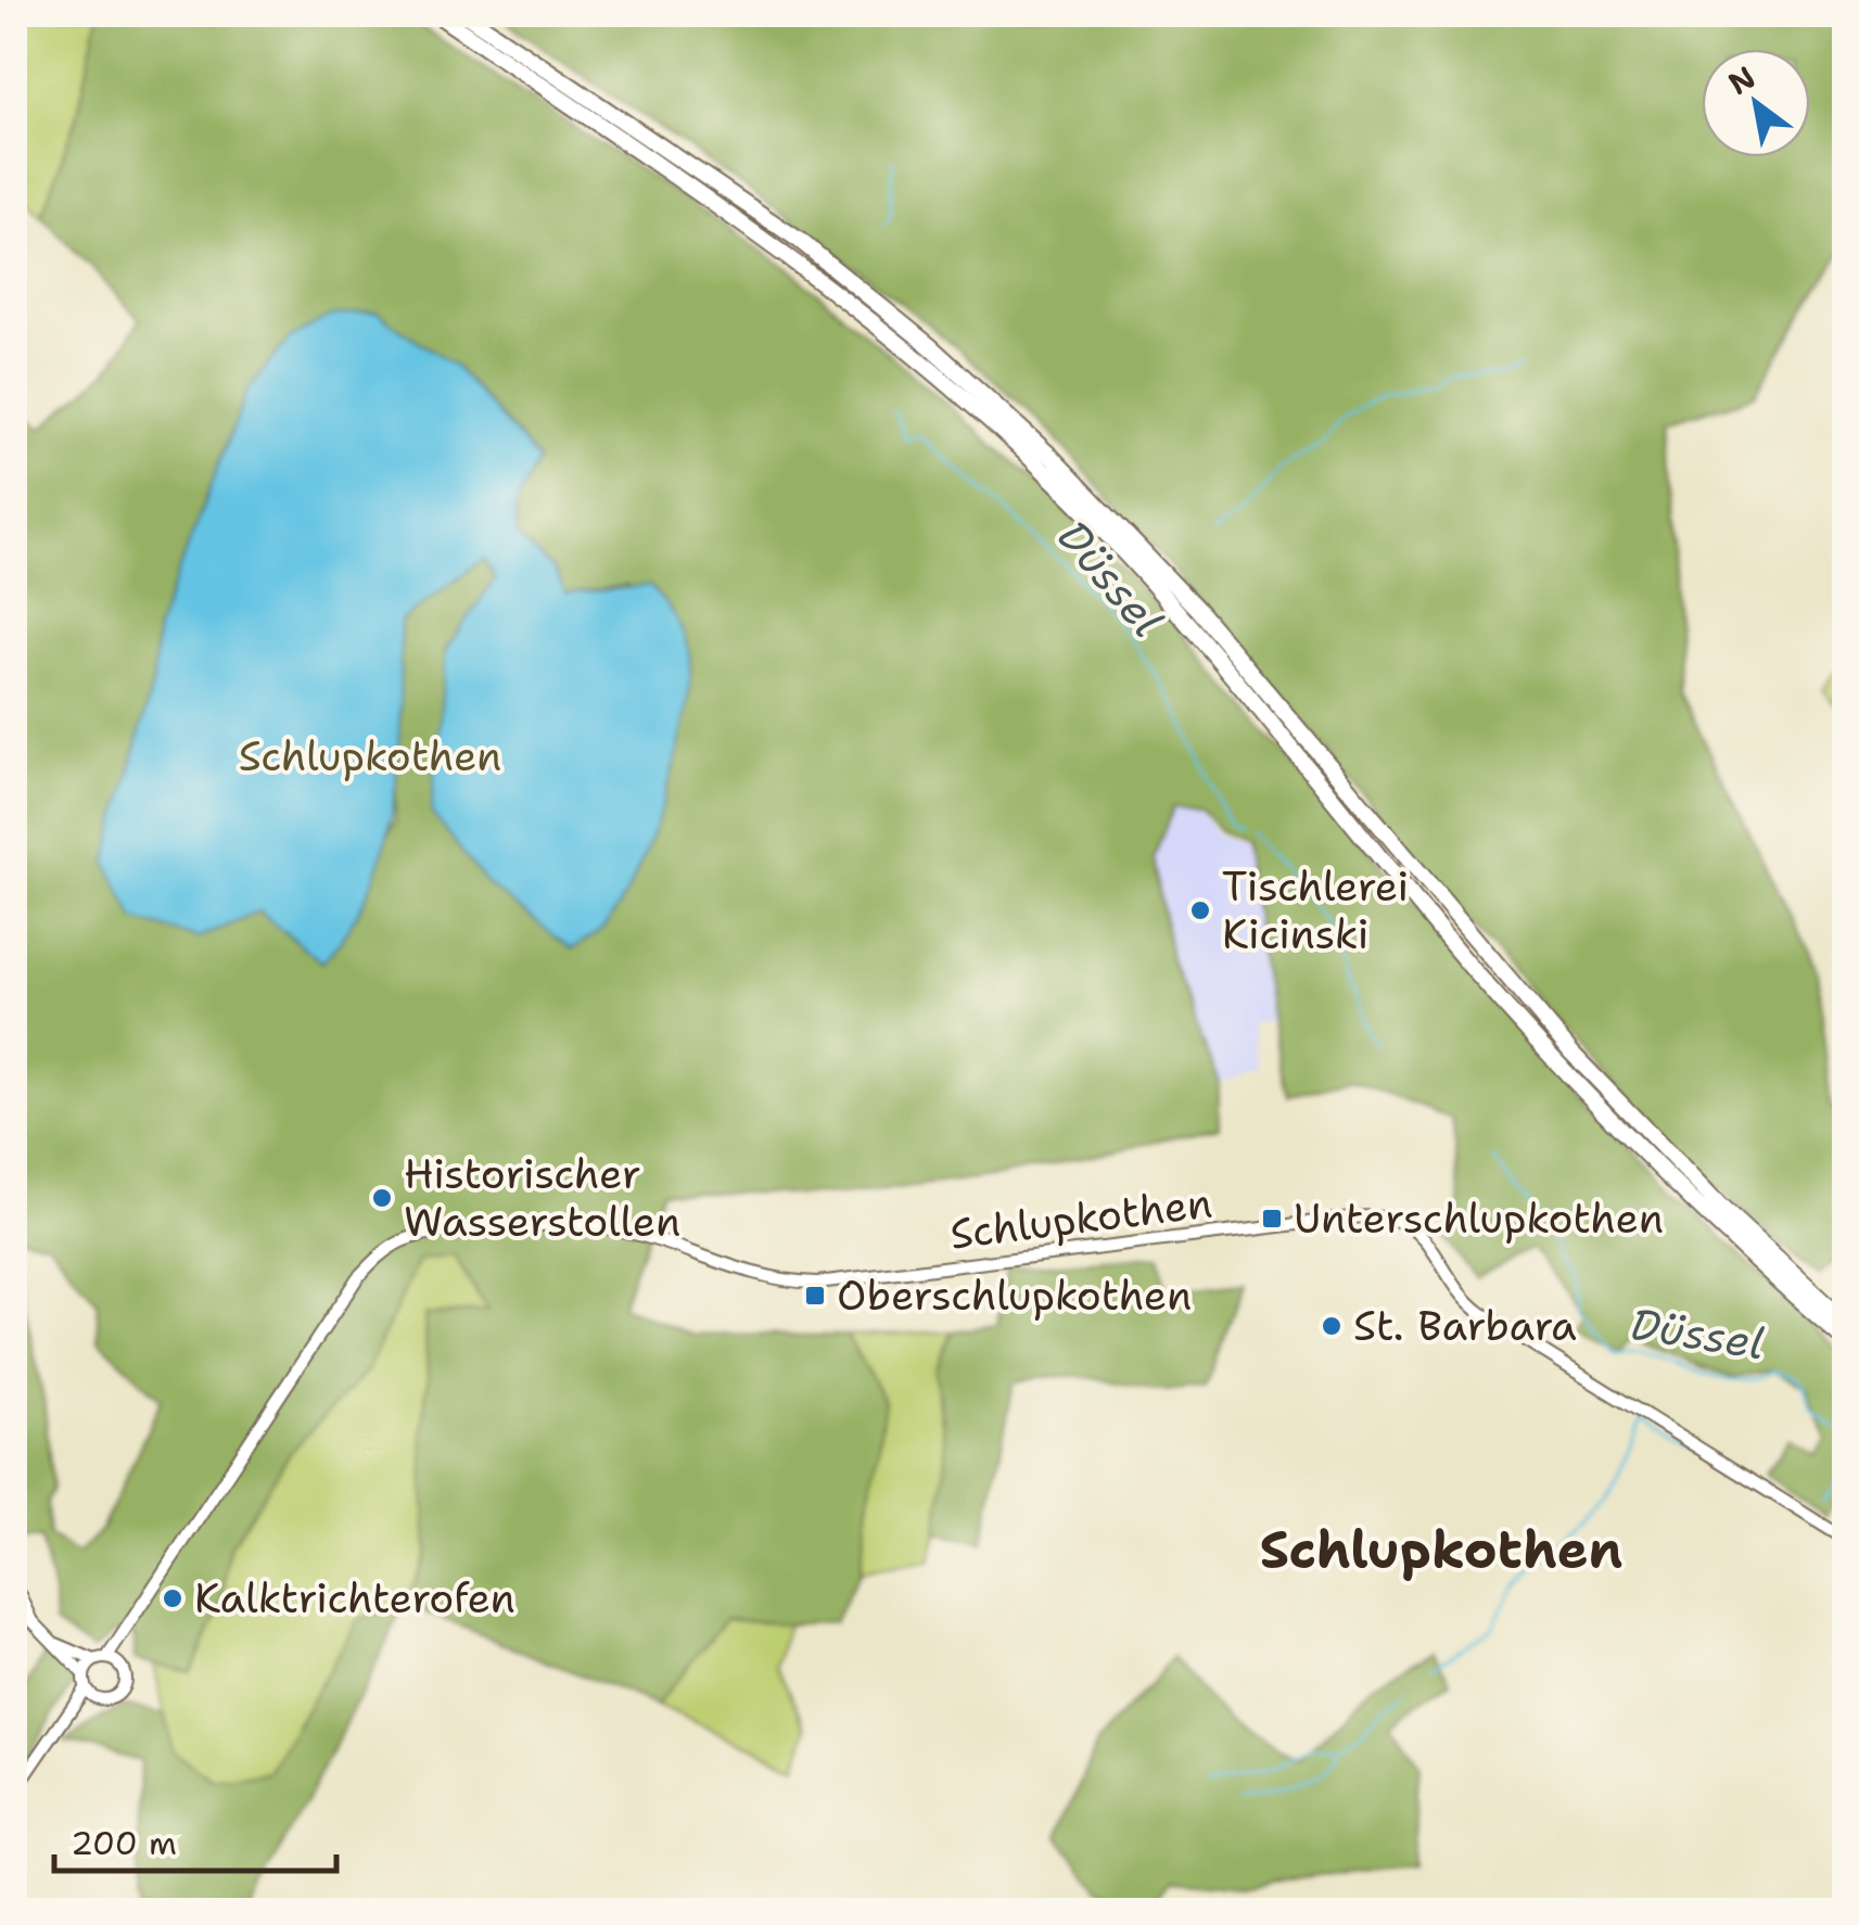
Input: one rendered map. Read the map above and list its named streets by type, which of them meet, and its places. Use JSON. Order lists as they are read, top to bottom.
{
  "streets": {
    "main road": ["Schlupkothen"]
  },
  "districts": ["Schlupkothen"],
  "water": ["Düssel"],
  "parks": ["Schlupkothen"],
  "places": {
    "other": [
      "Tischlerei Kicinski",
      "Historischer Wasserstollen",
      "St. Barbara",
      "Kalktrichterofen"
    ],
    "transit": ["Unterschlupkothen", "Oberschlupkothen"]
  },
  "scale_bar": "200 m",
  "north": "top left"
}
